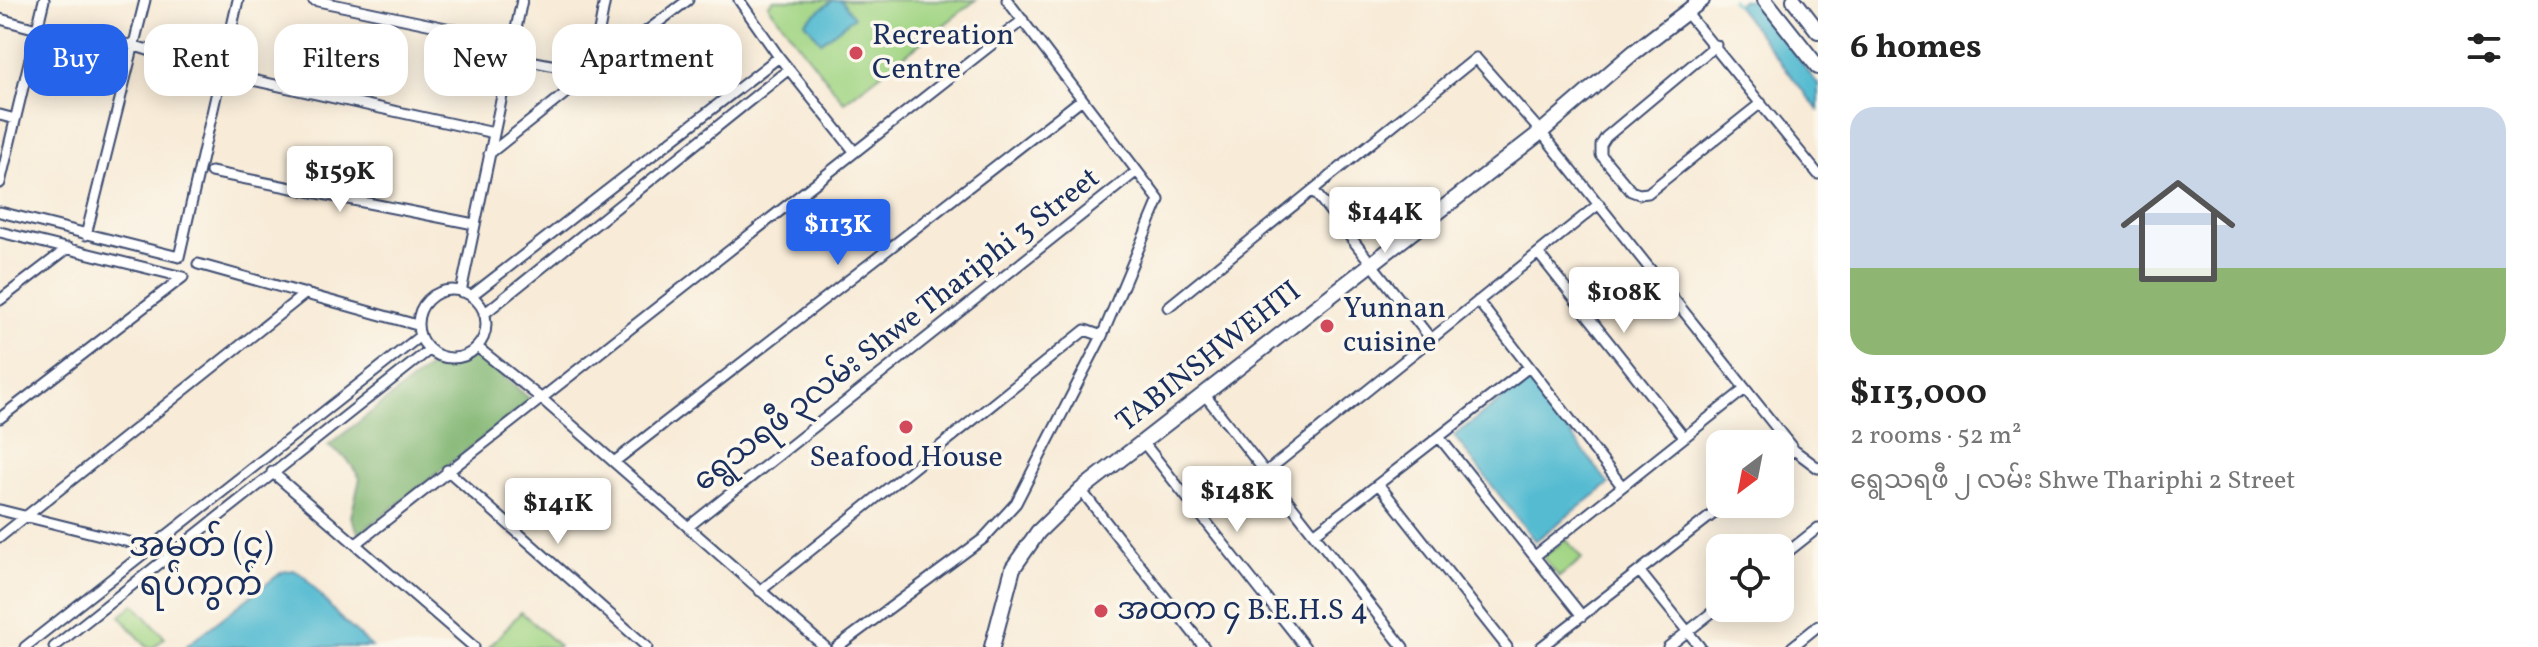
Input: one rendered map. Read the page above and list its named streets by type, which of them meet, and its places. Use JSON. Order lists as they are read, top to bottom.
{
  "streets": {
    "main road": ["TABINSHWEHTI"],
    "street": ["ရွေသရဖီ ၃လမ်း Shwe Thariphi 3 Street"]
  },
  "districts": ["အမှတ် (၄) ရပ်ကွက်"],
  "places": [
    "Recreation Centre",
    "Yunnan cuisine",
    "Seafood House",
    "အထက ၄ B.E.H.S 4"
  ],
  "north": "bottom left",
  "page": {
    "heading": "6 homes",
    "chip": [
      "Buy",
      "Rent",
      "Filters",
      "New",
      "Apartment"
    ],
    "list": [
      {
        "name": "$113,000",
        "note": "2 rooms · 52 m² · ရွေသရဖီ ၂ လမ်း Shwe Thariphi 2 Street"
      }
    ],
    "price": [
      "$159K",
      "$144K",
      "$113K",
      "$108K",
      "$148K",
      "$141K"
    ]
  }
}
